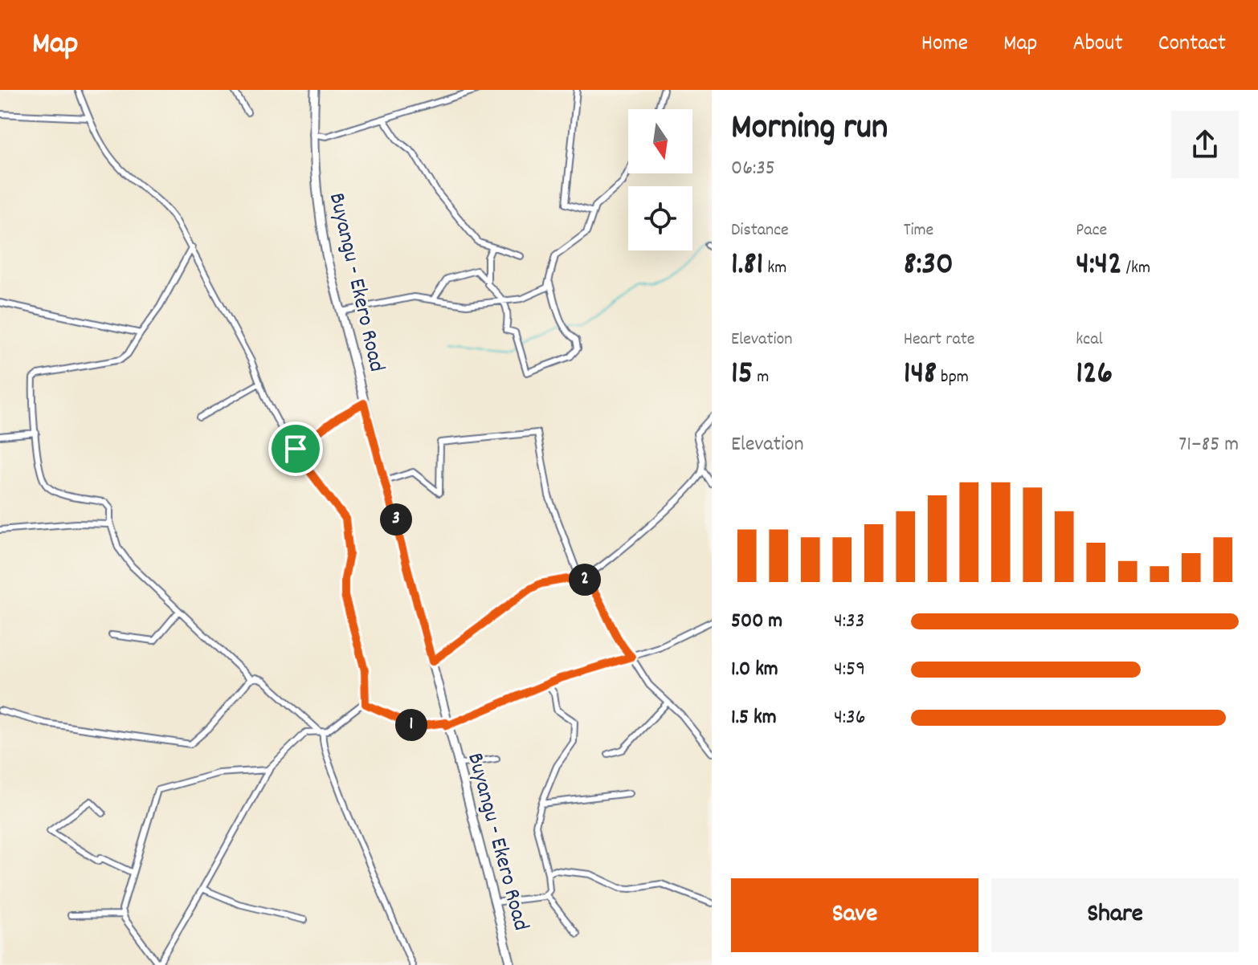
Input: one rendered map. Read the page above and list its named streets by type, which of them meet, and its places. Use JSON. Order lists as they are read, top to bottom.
{
  "streets": {
    "main road": ["Buyangu - Ekero Road"]
  },
  "north": "bottom",
  "page": {
    "header": "Map",
    "nav": [
      "Home",
      "Map",
      "About",
      "Contact"
    ],
    "heading": ["Morning run", "06:35"],
    "stats": [
      ["Distance", "1.81 km"],
      ["Time", "8:30"],
      ["Pace", "4:42 /km"],
      ["Elevation", "15 m"],
      ["Heart rate", "148 bpm"],
      ["kcal", "126"]
    ],
    "chart": ["Elevation", "71–85 m"],
    "pins": ["3", "2", "1"],
    "list": [
      {
        "name": "500 m",
        "note": "4:33"
      },
      {
        "name": "1.0 km",
        "note": "4:59"
      },
      {
        "name": "1.5 km",
        "note": "4:36"
      }
    ],
    "buttons": ["Save", "Share"]
  }
}
